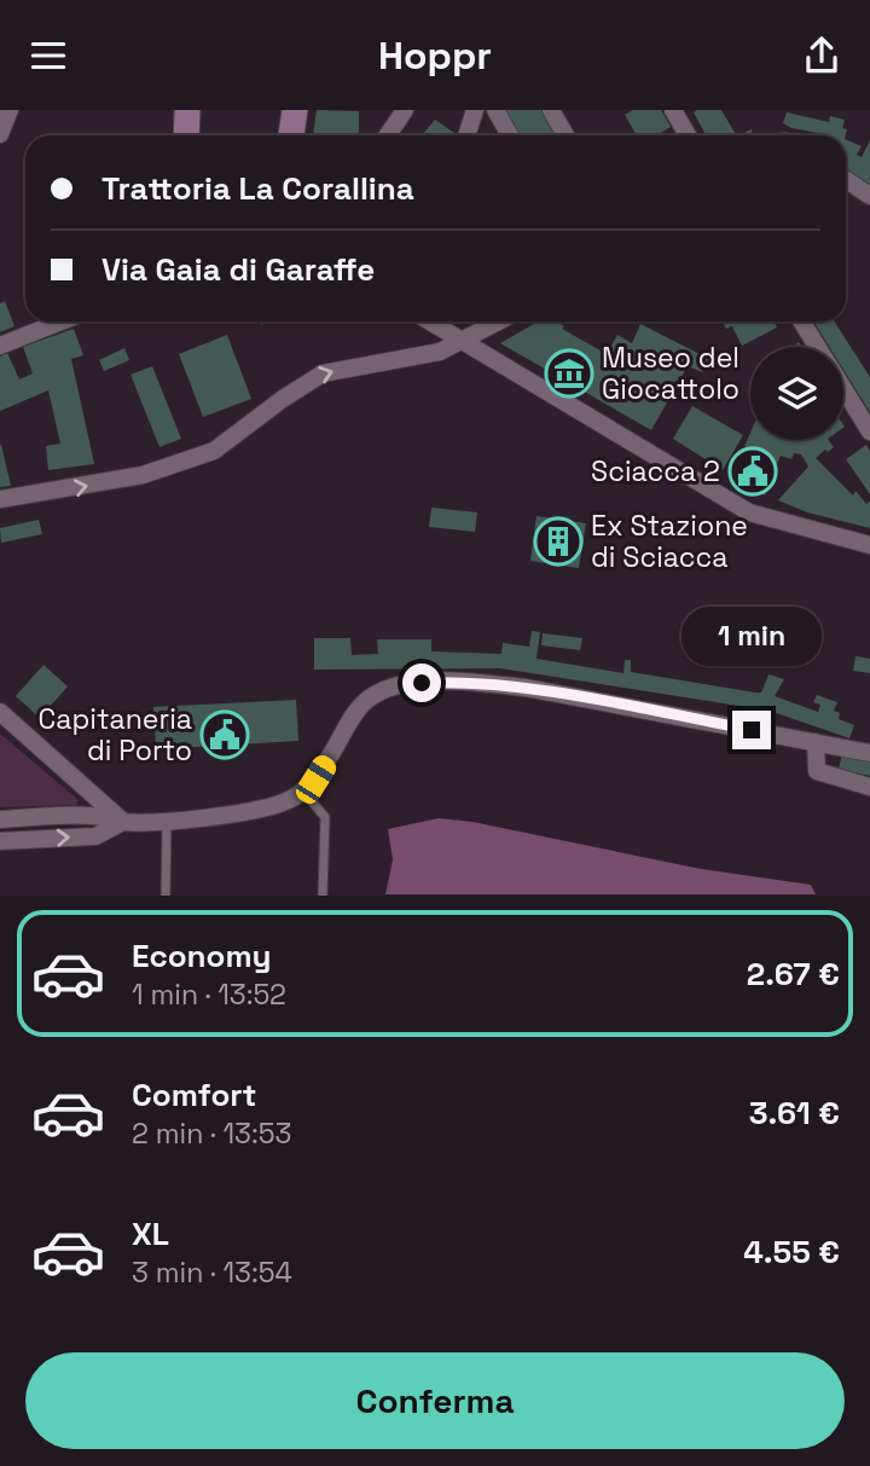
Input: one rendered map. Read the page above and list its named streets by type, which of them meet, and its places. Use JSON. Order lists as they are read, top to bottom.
{
  "places": {
    "museum": ["Museo del Giocattolo"],
    "public building": ["Sciacca 2", "Capitaneria di Porto"],
    "building": ["Ex Stazione di Sciacca"]
  },
  "page": {
    "header": "Hoppr",
    "banner": ["Trattoria La Corallina", "Via Gaia di Garaffe"],
    "bubble": "1 min",
    "list": [
      {
        "name": "Economy",
        "note": "1 min · 13:52",
        "value": "2.67 €"
      },
      {
        "name": "Comfort",
        "note": "2 min · 13:53",
        "value": "3.61 €"
      },
      {
        "name": "XL",
        "note": "3 min · 13:54",
        "value": "4.55 €"
      }
    ],
    "buttons": "Conferma"
  }
}
